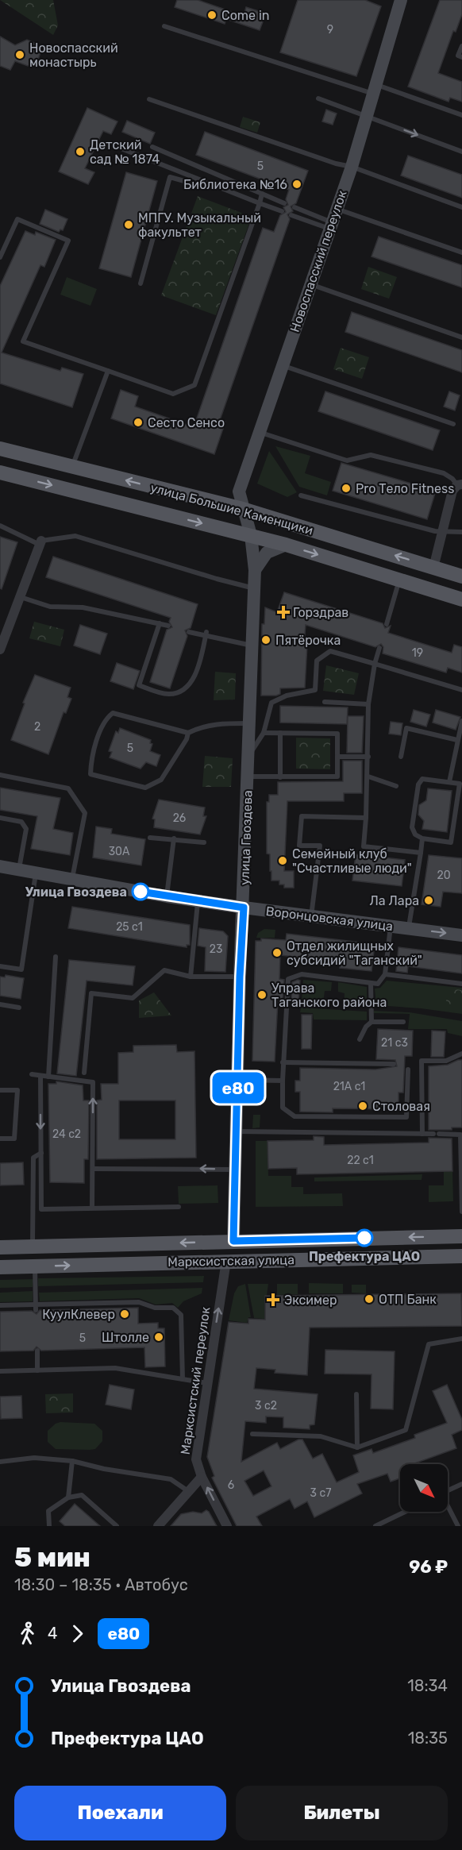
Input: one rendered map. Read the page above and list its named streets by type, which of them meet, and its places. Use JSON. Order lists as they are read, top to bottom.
{
  "streets": {
    "main road": ["улица Большие Каменщики", "Марксистская улица"],
    "street": [
      "Новоспасский переулок",
      "улица Гвоздева",
      "Воронцовская улица",
      "Марксистский переулок"
    ]
  },
  "crossings": [
    ["Новоспасский переулок", "улица Большие Каменщики"],
    ["Новоспасский переулок", "улица Гвоздева"],
    ["улица Большие Каменщики", "улица Гвоздева"],
    ["улица Гвоздева", "Воронцовская улица"],
    ["улица Гвоздева", "Марксистская улица"],
    ["Марксистская улица", "Марксистский переулок"]
  ],
  "one_way": ["Марксистский переулок"],
  "places": {
    "other": [
      "Come in",
      "Новоспасский монастырь",
      "Детский сад № 1874",
      "Библиотека №16",
      "МПГУ. Музыкальный факультет",
      "Сесто Сенсо",
      "Pro Тело Fitness",
      "Пятёрочка",
      "Семейный клуб \"Счастливые люди\"",
      "Улица Гвоздева",
      "Ла Лара",
      "Отдел жилищных субсидий \"Таганский\"",
      "Управа Таганского района",
      "Столовая",
      "Префектура ЦАО",
      "ОТП Банк",
      "КуулКлевер",
      "Штолле"
    ],
    "health": ["Горздрав", "Эксимер"]
  },
  "lines": ["bus line е80"],
  "house_numbers": [
    "9",
    "5",
    "19",
    "2",
    "5",
    "26",
    "30А",
    "20",
    "25 с1",
    "23",
    "21 с3",
    "21А с1",
    "24 с2",
    "22 с1",
    "5",
    "3 с2",
    "6",
    "3 с7"
  ],
  "north": "bottom right",
  "page": {
    "on_map": "е80",
    "heading": ["5 мин", "18:30 – 18:35 · Автобус", "96 ₽"],
    "legs": ["4", "е80"],
    "list": [
      {
        "name": "Улица Гвоздева",
        "value": "18:34"
      },
      {
        "name": "Префектура ЦАО",
        "value": "18:35"
      }
    ],
    "buttons": ["Поехали", "Билеты"]
  }
}
